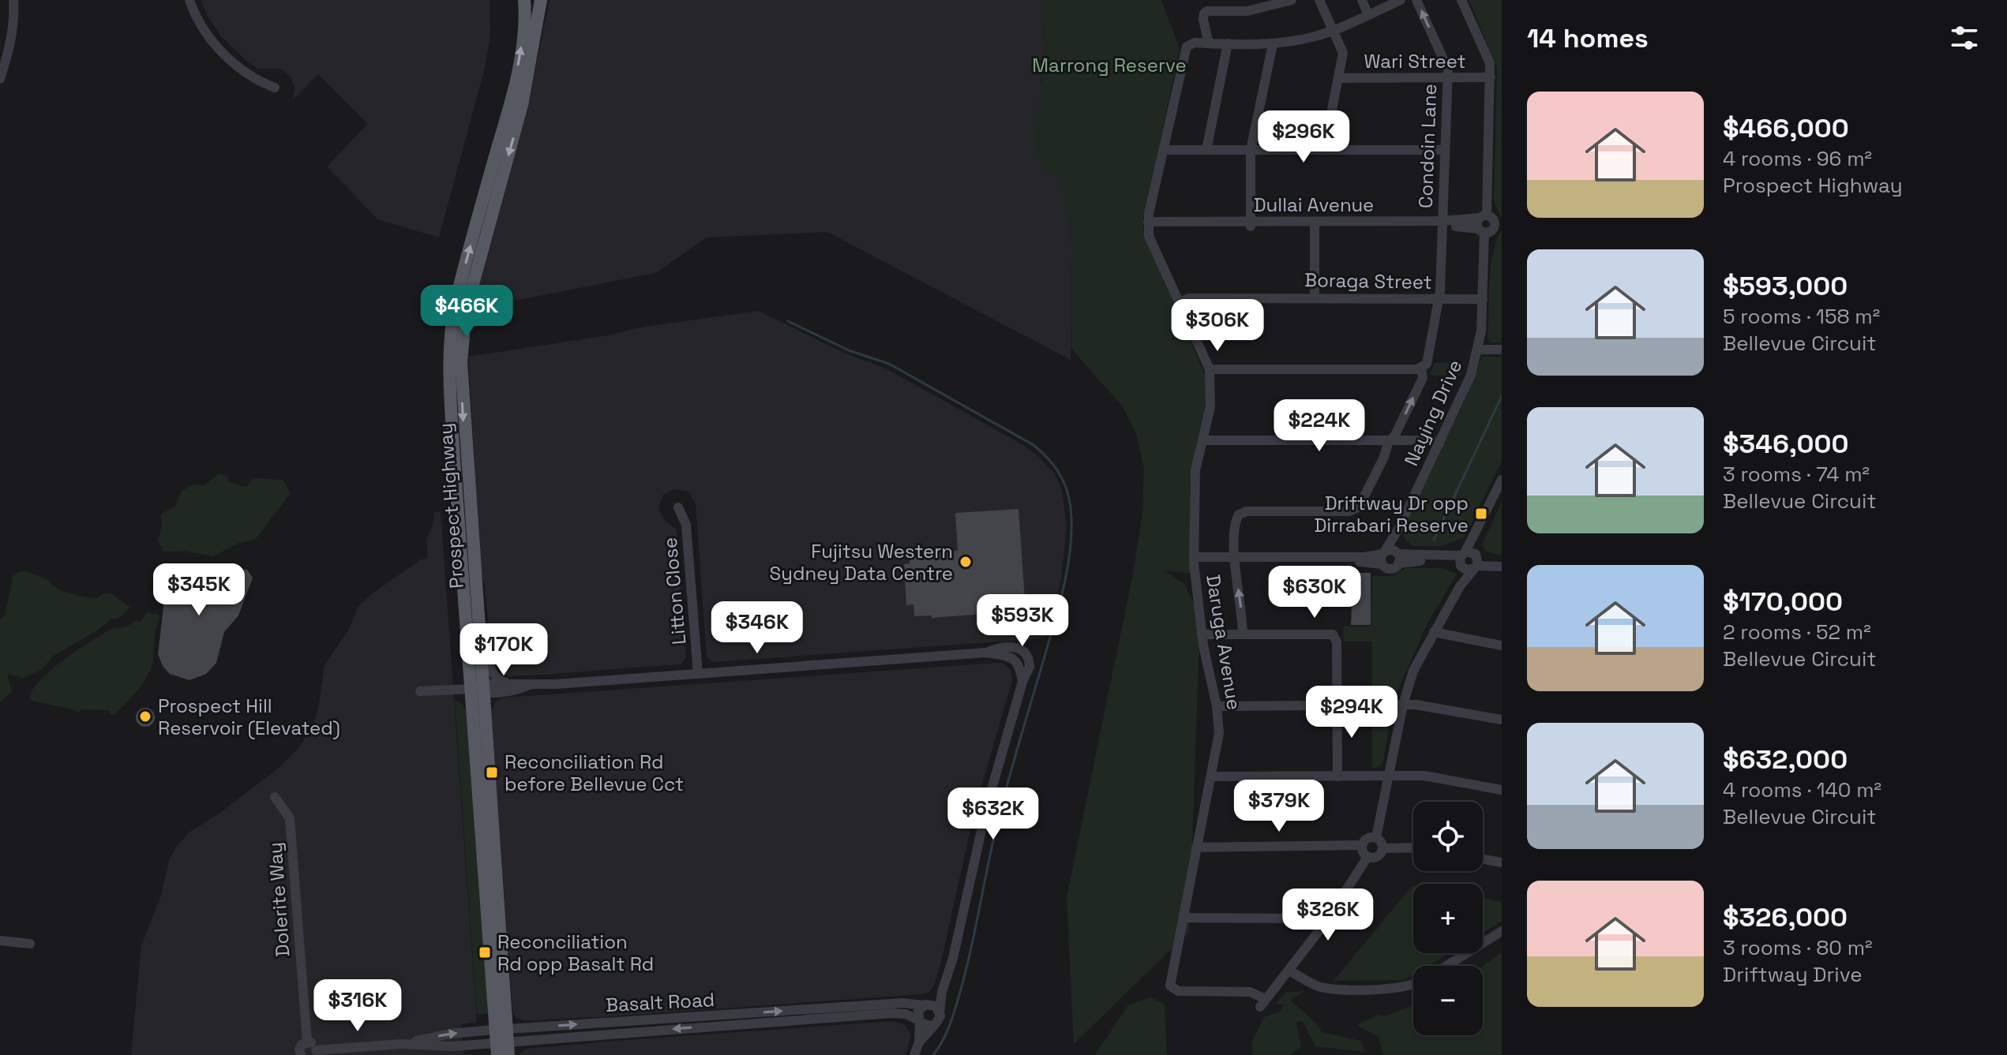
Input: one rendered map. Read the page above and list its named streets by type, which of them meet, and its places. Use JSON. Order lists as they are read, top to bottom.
{
  "streets": {
    "main road": ["Prospect Highway"],
    "street": [
      "Wari Street",
      "Condoin Lane",
      "Dullai Avenue",
      "Boraga Street",
      "Naying Drive",
      "Litton Close",
      "Daruga Avenue",
      "Dolerite Way",
      "Basalt Road"
    ]
  },
  "crossings": [
    ["Wari Street", "Condoin Lane"],
    ["Wari Street", "Naying Drive"],
    ["Condoin Lane", "Dullai Avenue"],
    ["Condoin Lane", "Boraga Street"],
    ["Dullai Avenue", "Naying Drive"],
    ["Dullai Avenue", "Daruga Avenue"],
    ["Boraga Street", "Naying Drive"],
    ["Boraga Street", "Daruga Avenue"],
    ["Prospect Highway", "Basalt Road"]
  ],
  "parks": ["Marrong Reserve"],
  "places": {
    "transit": ["Driftway Dr opp Dirrabari Reserve", "Reconciliation Rd before Bellevue Cct", "Reconciliation Rd opp Basalt Rd"],
    "other": ["Fujitsu Western Sydney Data Centre", "Prospect Hill Reservoir (Elevated)"]
  },
  "page": {
    "heading": "14 homes",
    "list": [
      {
        "name": "$466,000",
        "note": "4 rooms · 96 m² · Prospect Highway"
      },
      {
        "name": "$593,000",
        "note": "5 rooms · 158 m² · Bellevue Circuit"
      },
      {
        "name": "$346,000",
        "note": "3 rooms · 74 m² · Bellevue Circuit"
      },
      {
        "name": "$170,000",
        "note": "2 rooms · 52 m² · Bellevue Circuit"
      },
      {
        "name": "$632,000",
        "note": "4 rooms · 140 m² · Bellevue Circuit"
      },
      {
        "name": "$326,000",
        "note": "3 rooms · 80 m² · Driftway Drive"
      }
    ],
    "price": [
      "$296K",
      "$466K",
      "$306K",
      "$224K",
      "$345K",
      "$630K",
      "$593K",
      "$346K",
      "$170K",
      "$294K",
      "$379K",
      "$632K",
      "$326K",
      "$316K"
    ],
    "map_buttons": ["+", "−"]
  }
}
